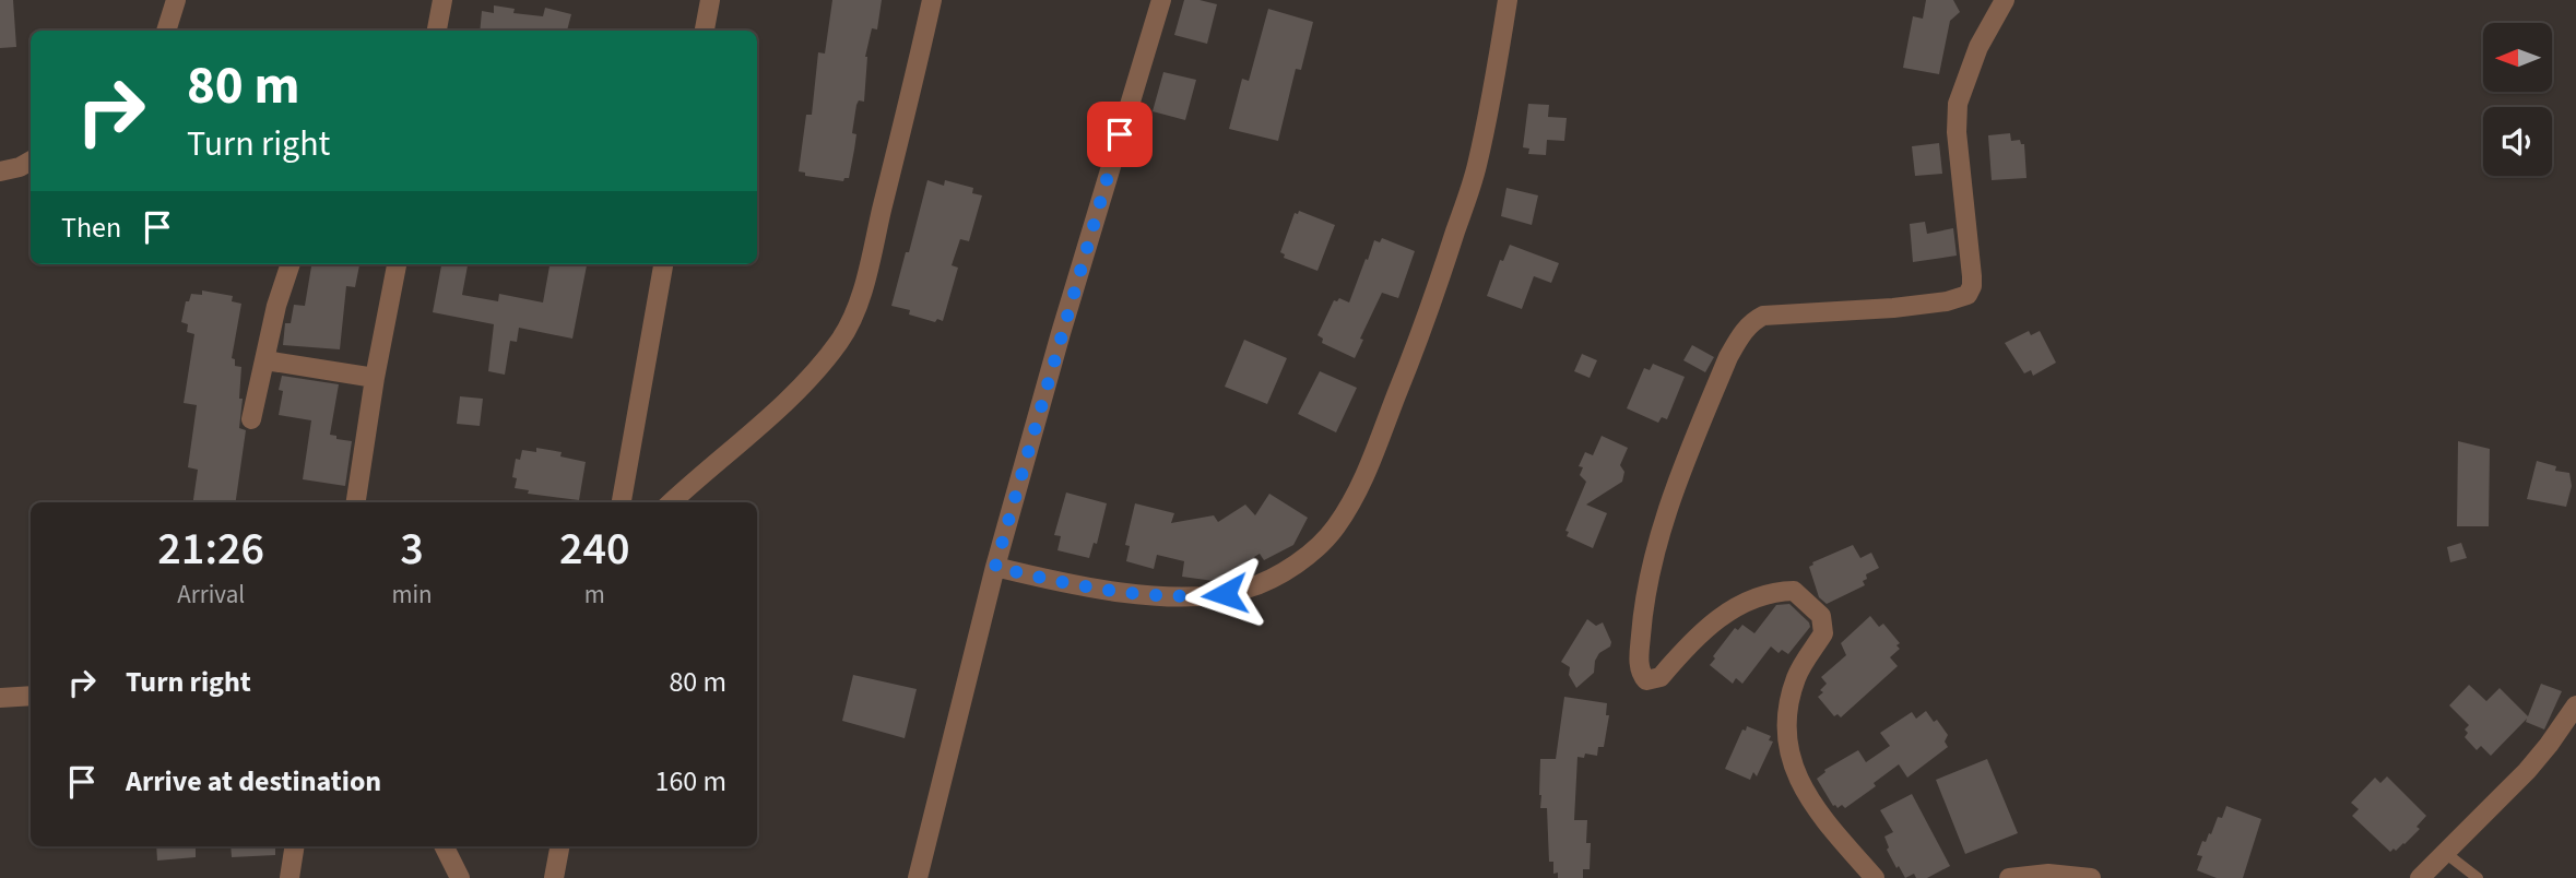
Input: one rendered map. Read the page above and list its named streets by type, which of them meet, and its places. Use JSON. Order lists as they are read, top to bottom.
{
  "north": "left",
  "page": {
    "turn": ["80 m", "Turn right"],
    "then": "Then",
    "eta": [
      "21:26",
      "Arrival",
      "3",
      "min",
      "240",
      "m"
    ],
    "list": [
      {
        "name": "Turn right",
        "value": "80 m"
      },
      {
        "name": "Arrive at destination",
        "value": "160 m"
      }
    ]
  }
}
